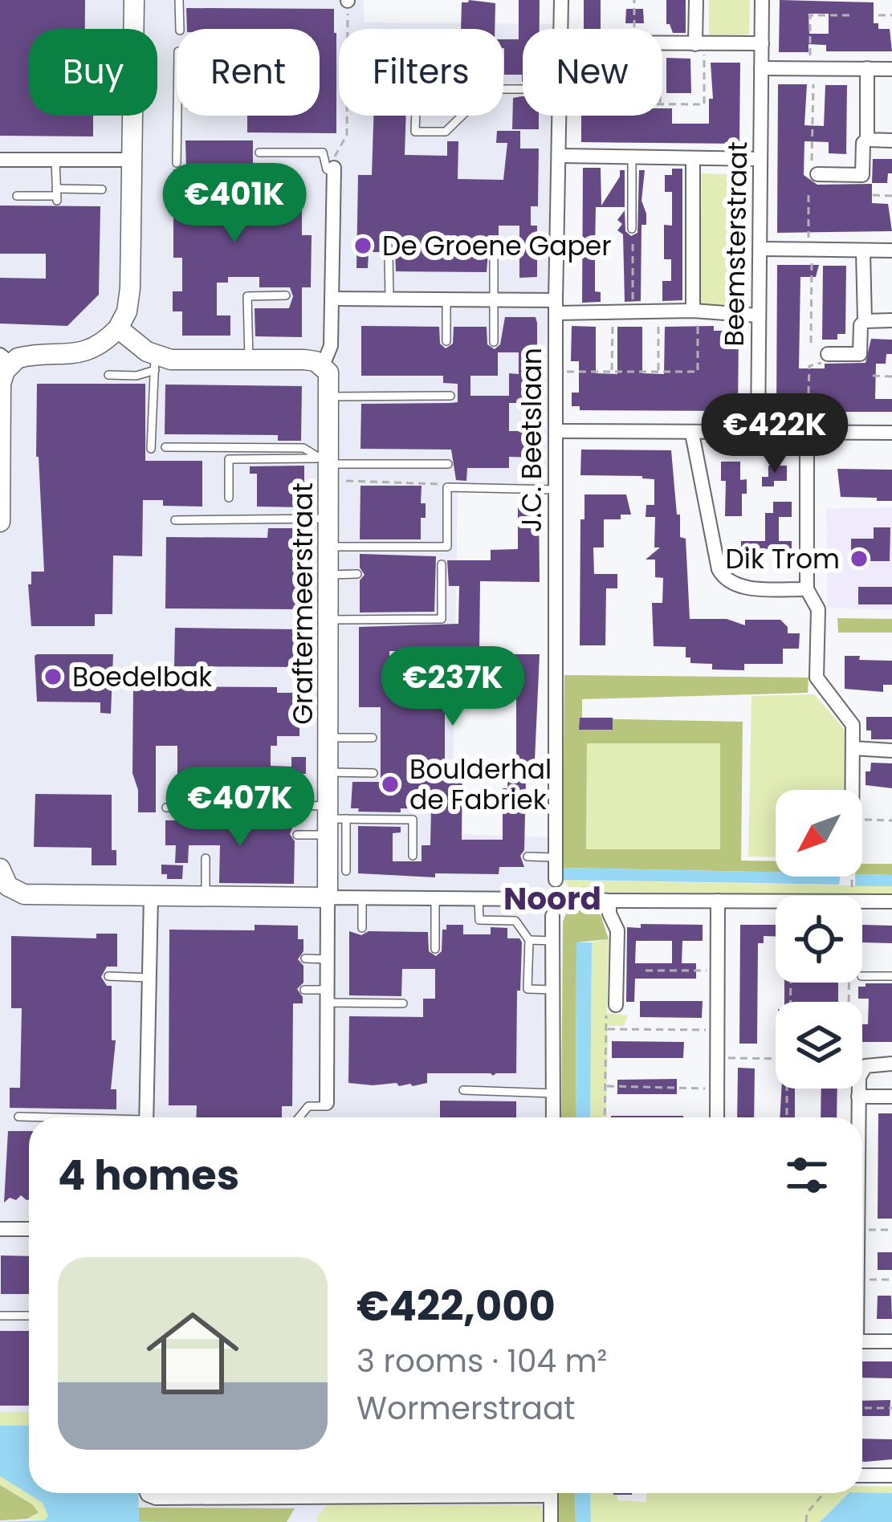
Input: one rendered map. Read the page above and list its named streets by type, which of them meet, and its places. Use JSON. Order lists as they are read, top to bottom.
{
  "streets": {
    "street": ["Beemsterstraat", "J.C. Beetslaan", "Graftermeerstraat"]
  },
  "districts": ["Noord"],
  "places": [
    "De Groene Gaper",
    "Dik Trom",
    "Boedelbak",
    "Boulderhal de Fabriek"
  ],
  "north": "bottom left",
  "page": {
    "chip": [
      "Buy",
      "Rent",
      "Filters",
      "New"
    ],
    "price": [
      "€401K",
      "€422K",
      "€237K",
      "€407K"
    ],
    "heading": "4 homes",
    "list": [
      {
        "name": "€422,000",
        "note": "3 rooms · 104 m² · Wormerstraat"
      }
    ]
  }
}
